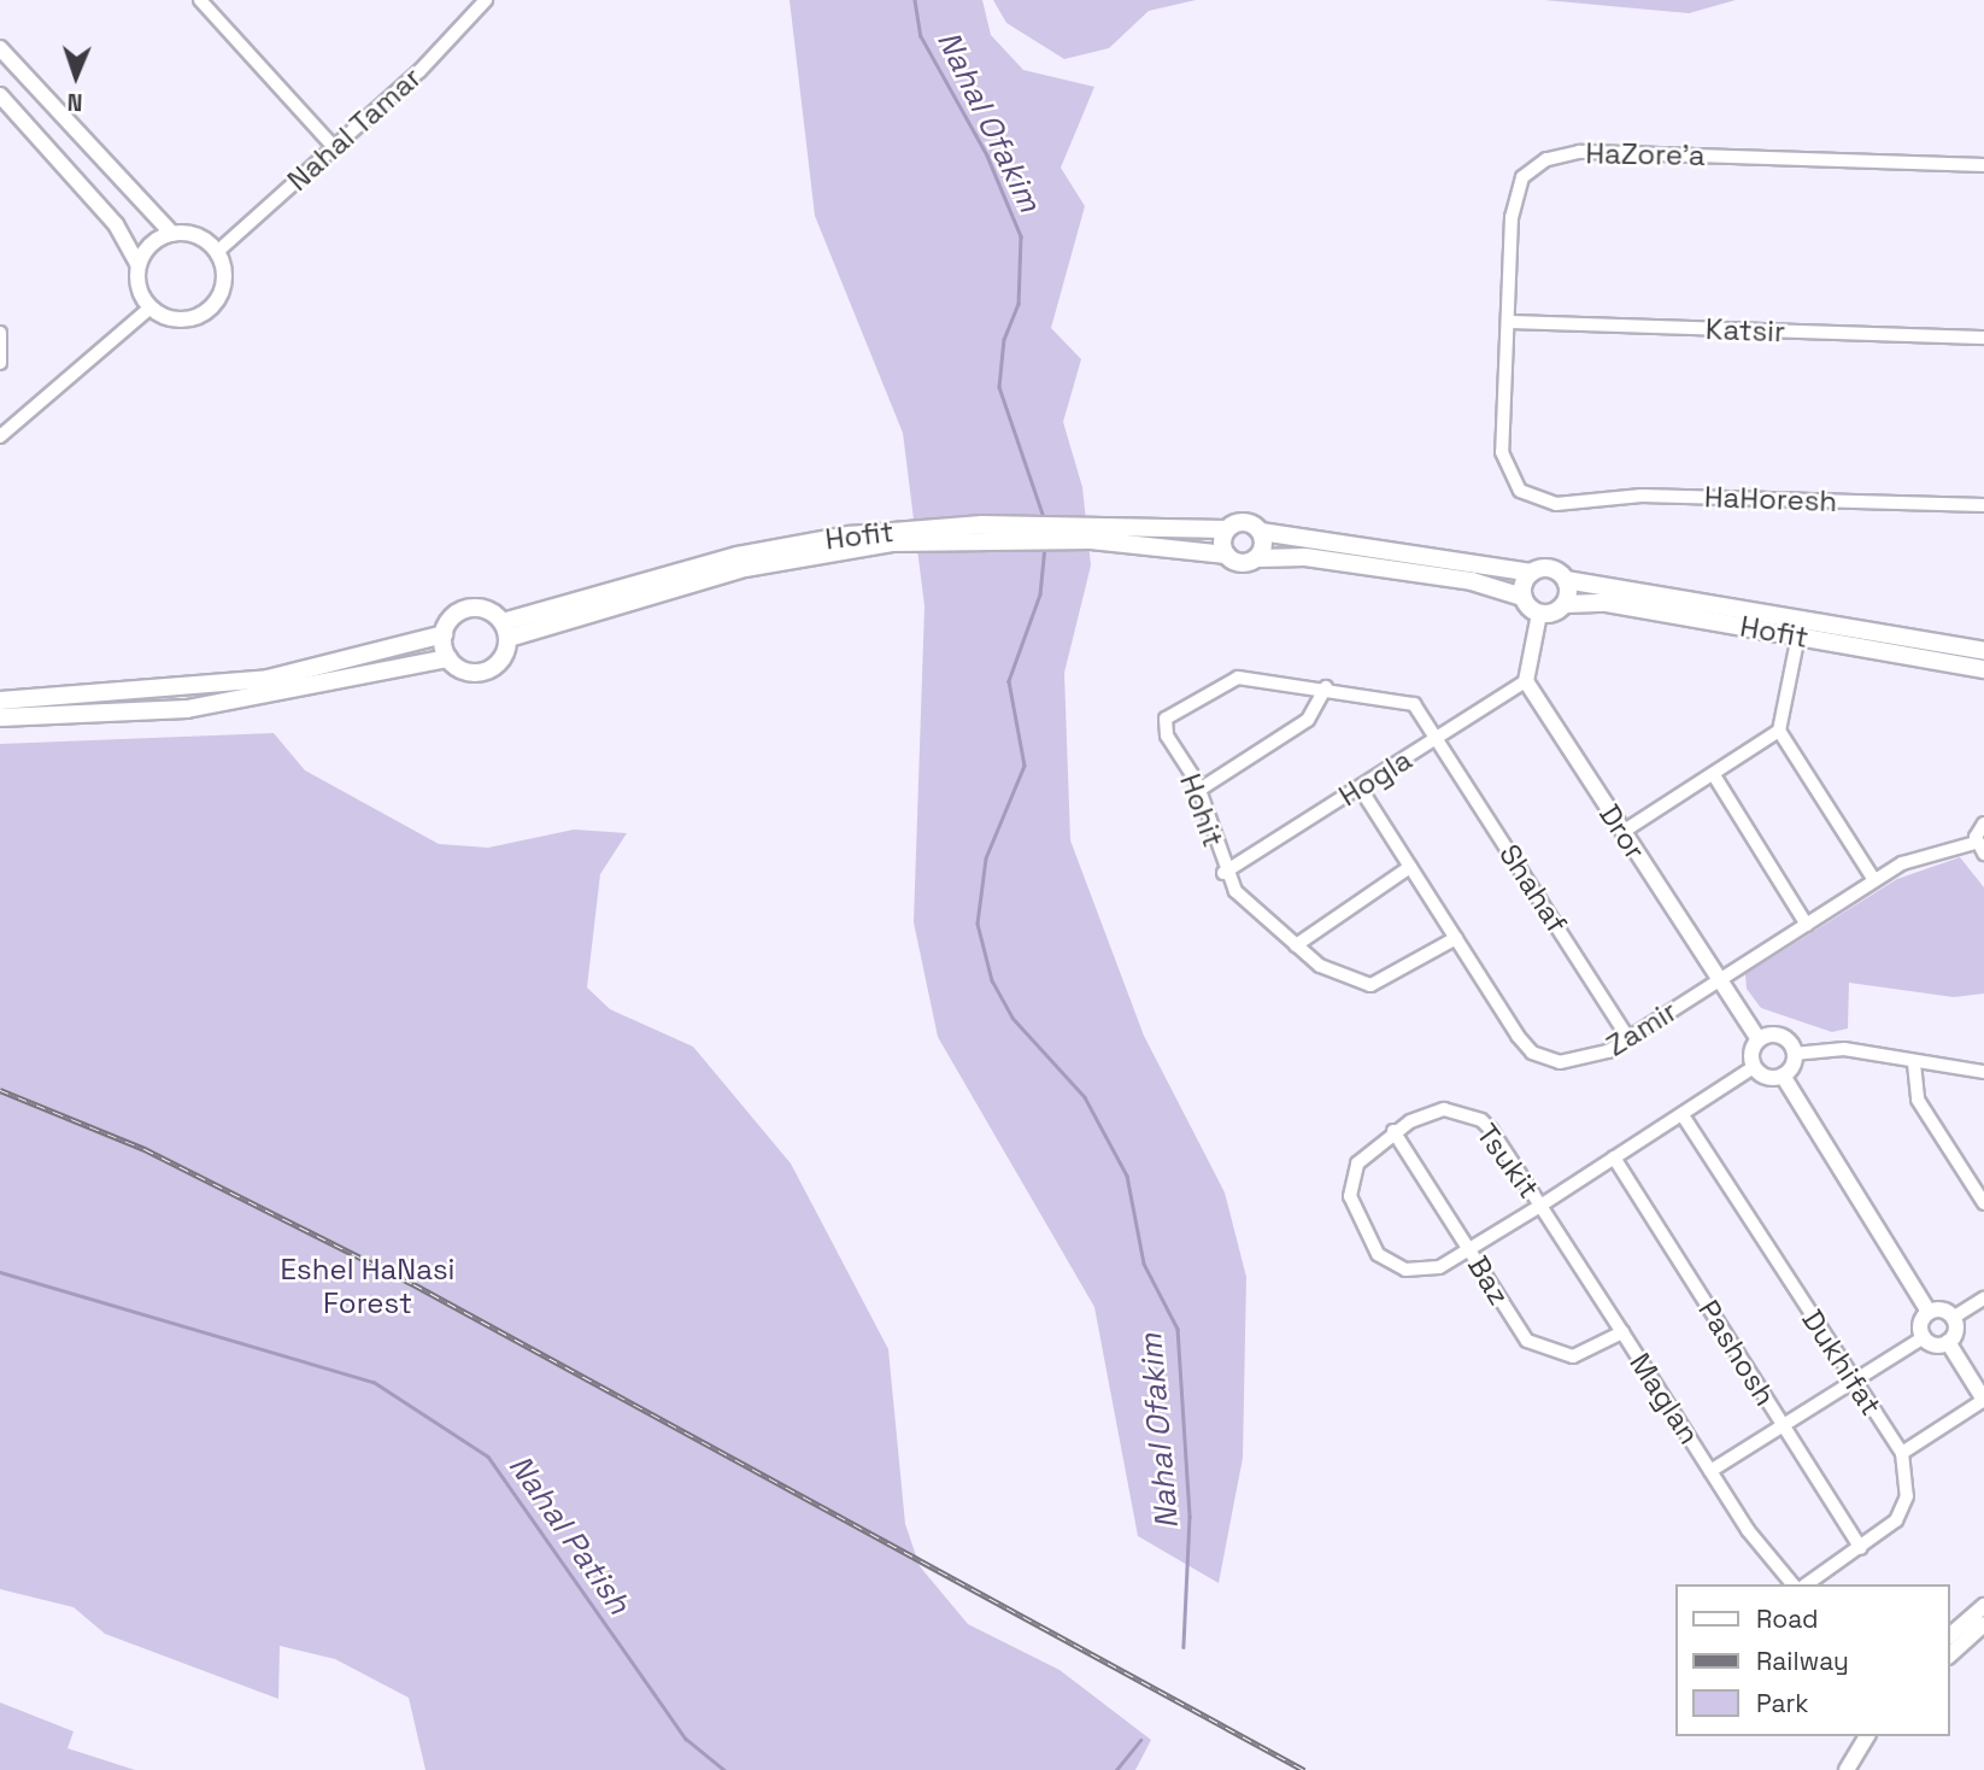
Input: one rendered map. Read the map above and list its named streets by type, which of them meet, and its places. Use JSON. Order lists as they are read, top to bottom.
{
  "streets": {
    "main road": ["Hofit"],
    "street": [
      "Nahal Tamar",
      "HaZore'a",
      "Katsir",
      "HaHoresh",
      "Hogla",
      "Hohit",
      "Dror",
      "Shahaf",
      "Zamir",
      "Tsukit",
      "Baz",
      "Pashosh",
      "Dukhifat",
      "Maglan"
    ]
  },
  "crossings": [
    ["HaZore'a", "Katsir"],
    ["HaZore'a", "HaHoresh"],
    ["Hogla", "Hohit"],
    ["Hogla", "Dror"],
    ["Hogla", "Shahaf"],
    ["Hogla", "Zamir"],
    ["Hohit", "Shahaf"],
    ["Hohit", "Zamir"],
    ["Dror", "Zamir"],
    ["Shahaf", "Zamir"],
    ["Tsukit", "Baz"],
    ["Tsukit", "Maglan"],
    ["Baz", "Maglan"]
  ],
  "water": ["Nahal Ofakim", "Nahal Patish"],
  "parks": ["Eshel HaNasi Forest"],
  "legend": ["Road", "Railway", "Park"],
  "north": "bottom"
}
